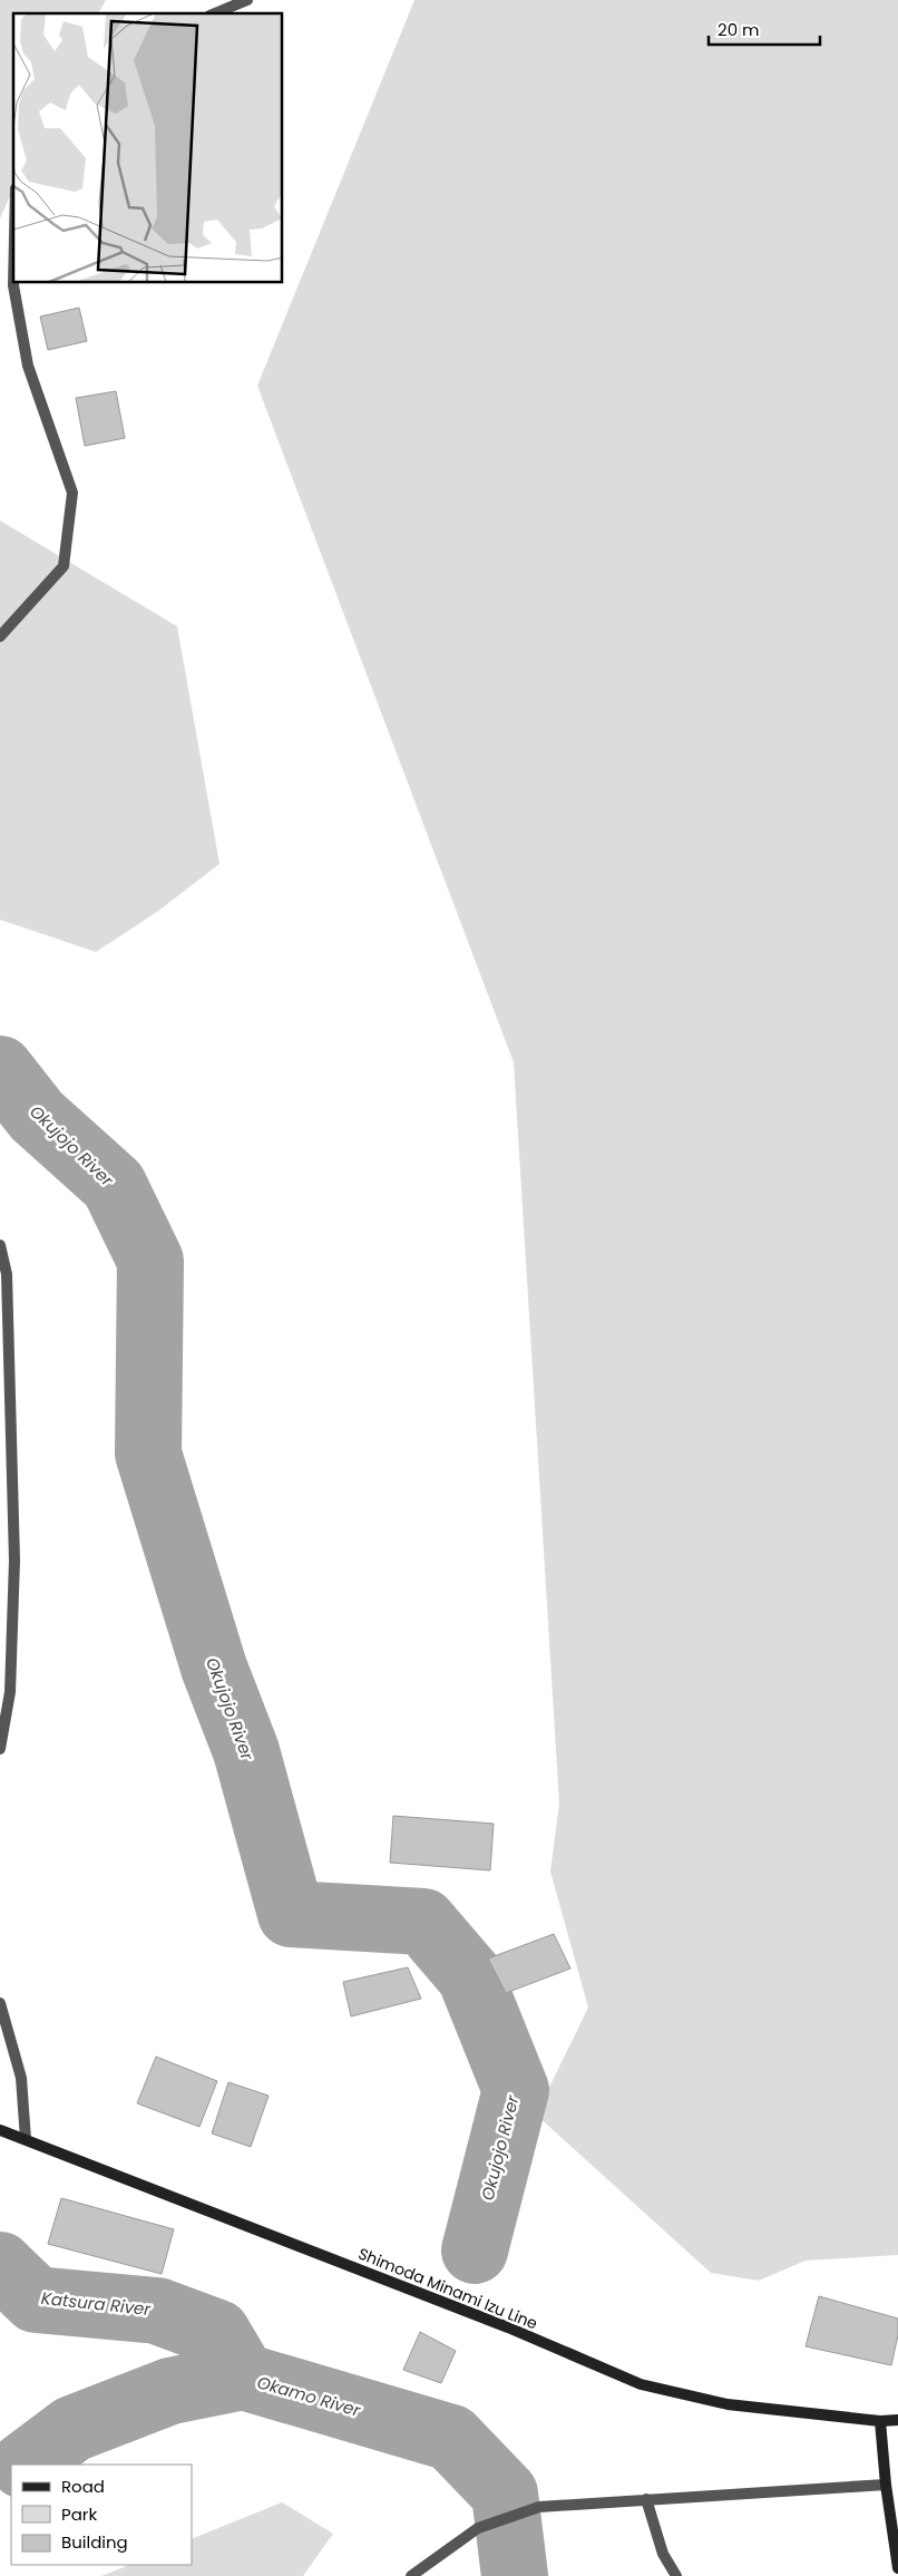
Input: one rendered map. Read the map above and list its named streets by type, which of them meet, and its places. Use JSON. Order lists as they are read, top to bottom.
{
  "streets": {
    "main road": ["Shimoda Minami Izu Line"]
  },
  "water": ["Okujojo River", "Katsura River", "Okamo River"],
  "legend": ["Road", "Park", "Building"],
  "scale_bar": "20 m"
}
